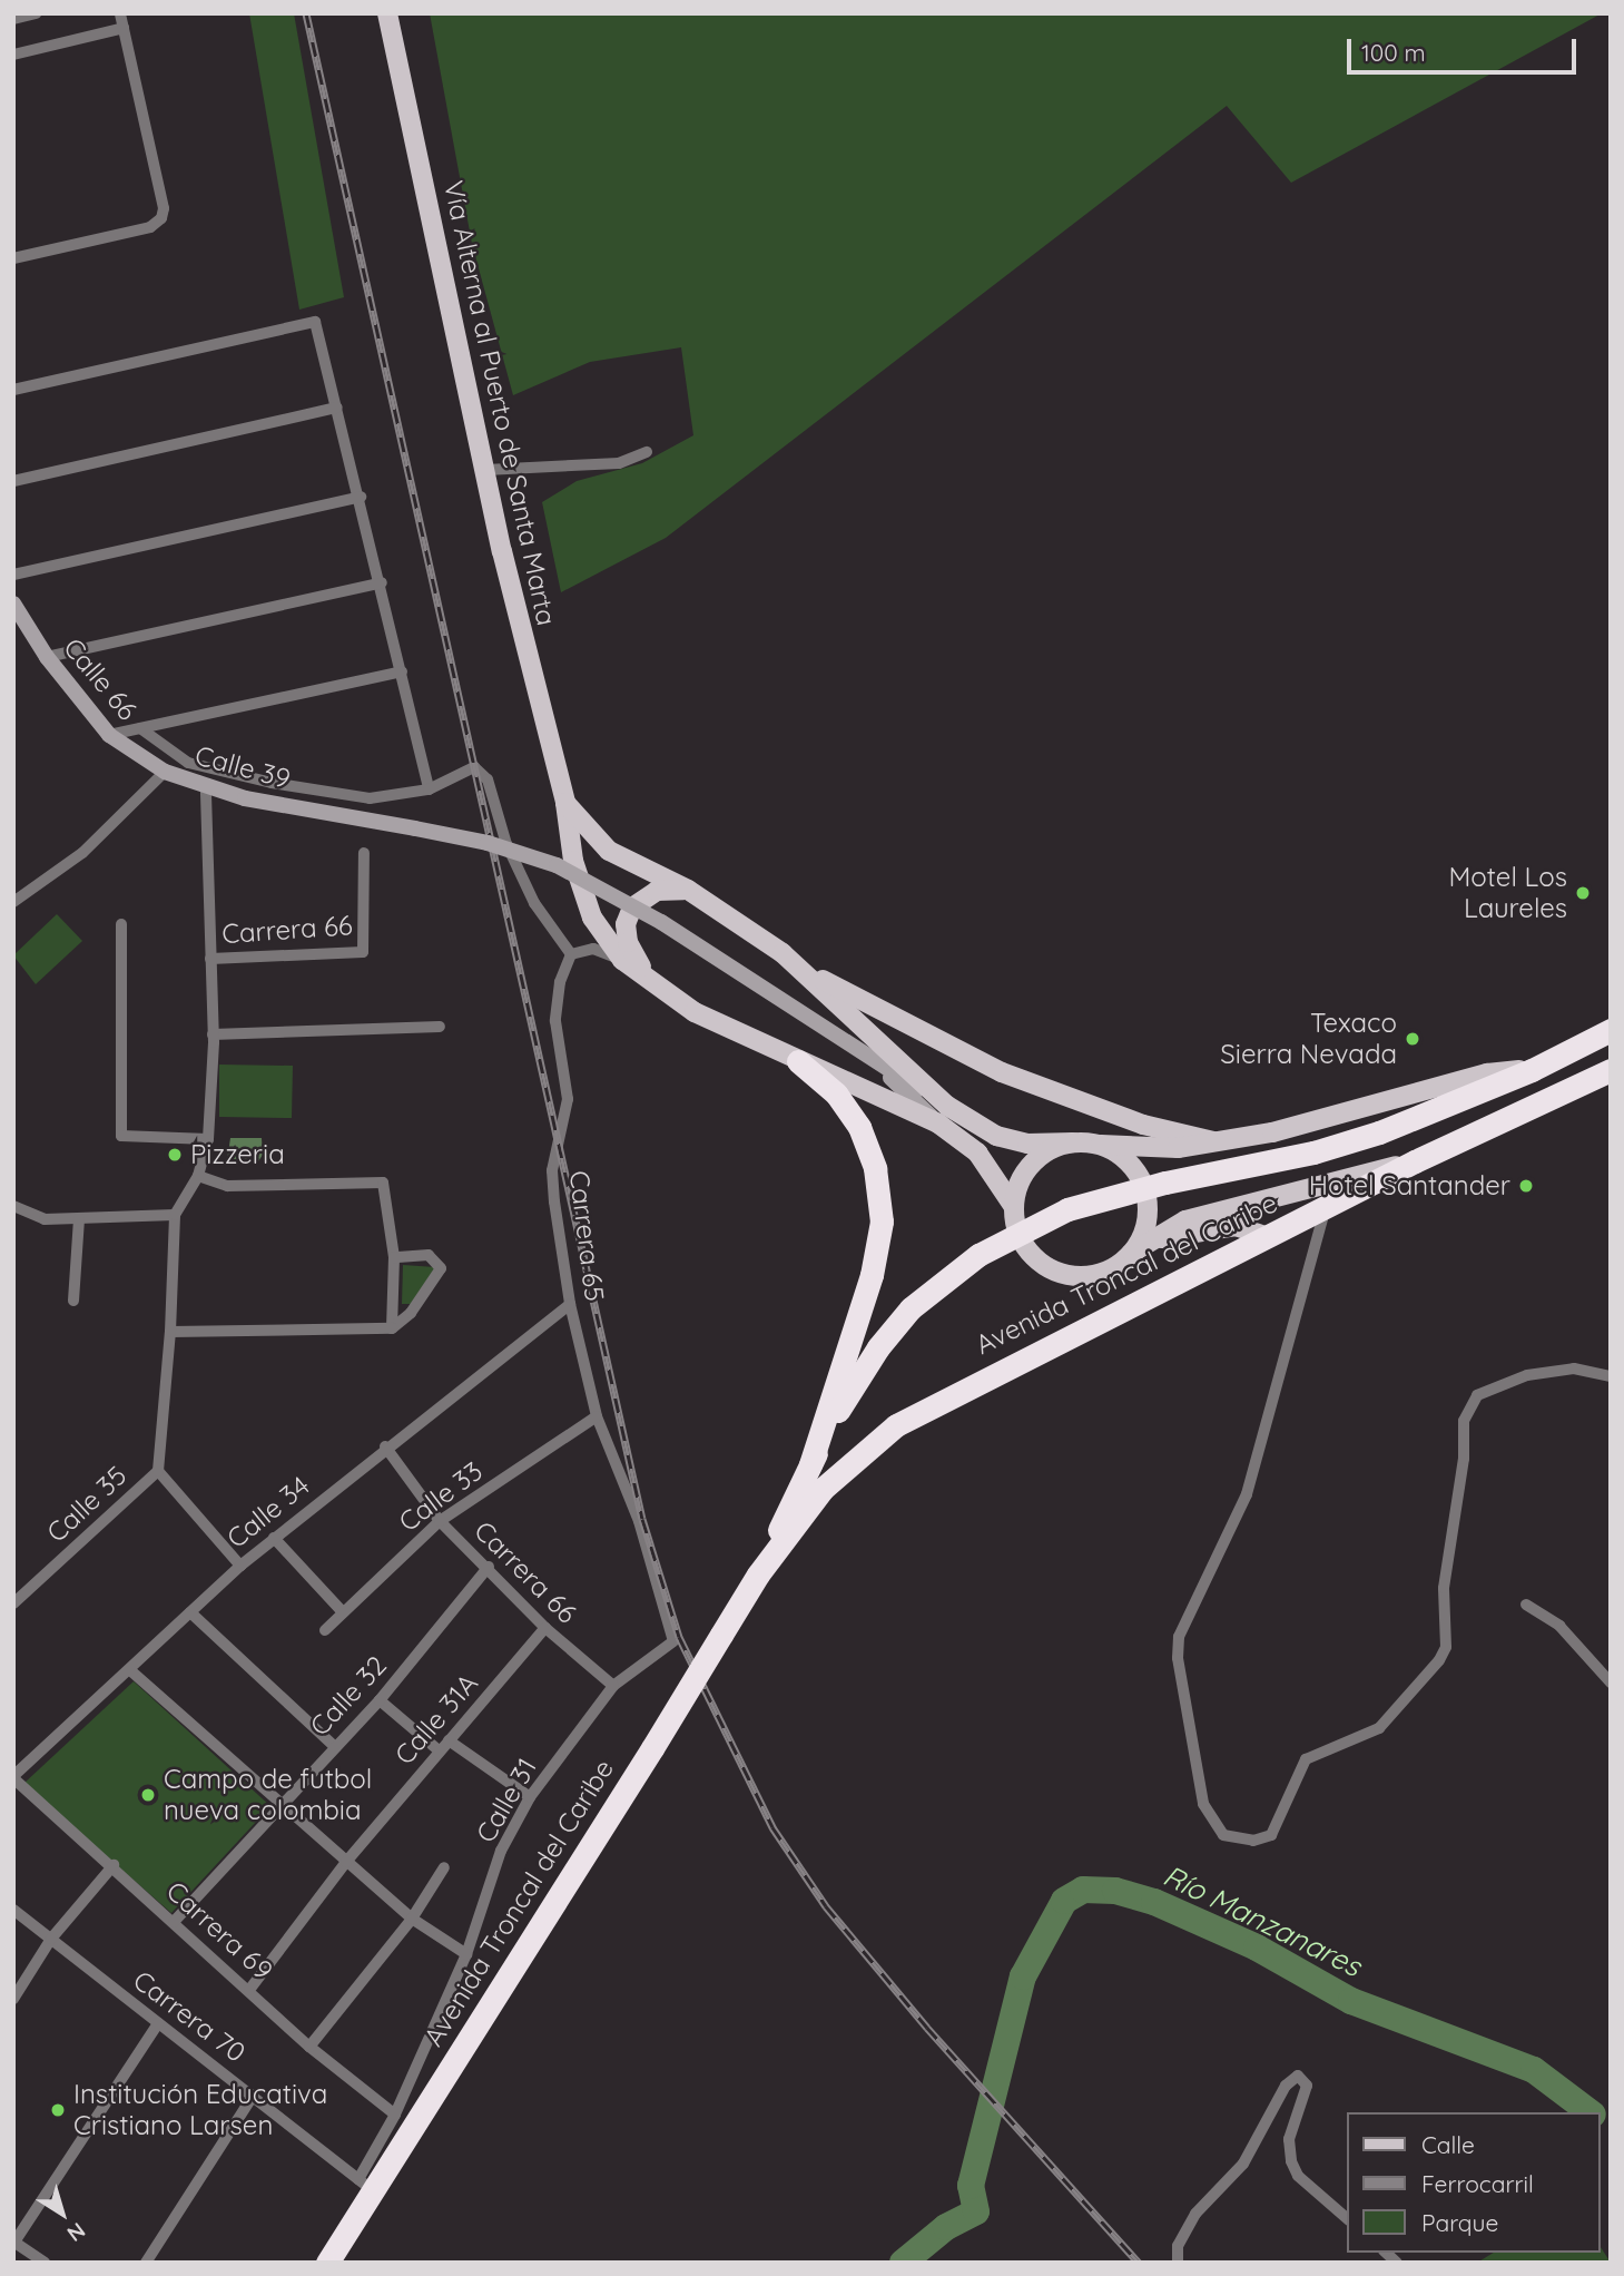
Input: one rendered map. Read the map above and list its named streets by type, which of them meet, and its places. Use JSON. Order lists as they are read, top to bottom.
{
  "streets": {
    "highway": ["Avenida Troncal del Caribe"],
    "main road": ["Vía Alterna al Puerto de Santa Marta"],
    "street": [
      "Calle 66",
      "Calle 39",
      "Carrera 66",
      "Carrera 65",
      "Calle 33",
      "Calle 35",
      "Calle 34",
      "Calle 32",
      "Calle 31A",
      "Calle 31",
      "Carrera 69",
      "Carrera 70"
    ]
  },
  "crossings": [
    ["Vía Alterna al Puerto de Santa Marta", "Calle 39"],
    ["Calle 66", "Calle 39"],
    ["Calle 39", "Carrera 66"],
    ["Carrera 66", "Calle 33"],
    ["Carrera 66", "Calle 35"],
    ["Carrera 66", "Calle 34"],
    ["Carrera 66", "Calle 32"],
    ["Carrera 66", "Calle 31A"],
    ["Carrera 66", "Calle 31"],
    ["Carrera 65", "Calle 33"],
    ["Carrera 65", "Calle 34"],
    ["Carrera 65", "Calle 31"],
    ["Avenida Troncal del Caribe", "Calle 31"],
    ["Avenida Troncal del Caribe", "Carrera 70"],
    ["Calle 34", "Carrera 69"],
    ["Calle 32", "Carrera 69"],
    ["Calle 31A", "Carrera 69"],
    ["Calle 31", "Carrera 69"],
    ["Calle 31", "Carrera 70"]
  ],
  "water": ["Río Manzanares"],
  "places": [
    "Motel Los Laureles",
    "Texaco Sierra Nevada",
    "Pizzeria",
    "Hotel Santander",
    "Campo de futbol nueva colombia",
    "Institución Educativa Cristiano Larsen"
  ],
  "legend": ["Calle", "Ferrocarril", "Parque"],
  "scale_bar": "100 m",
  "north": "bottom right"
}
